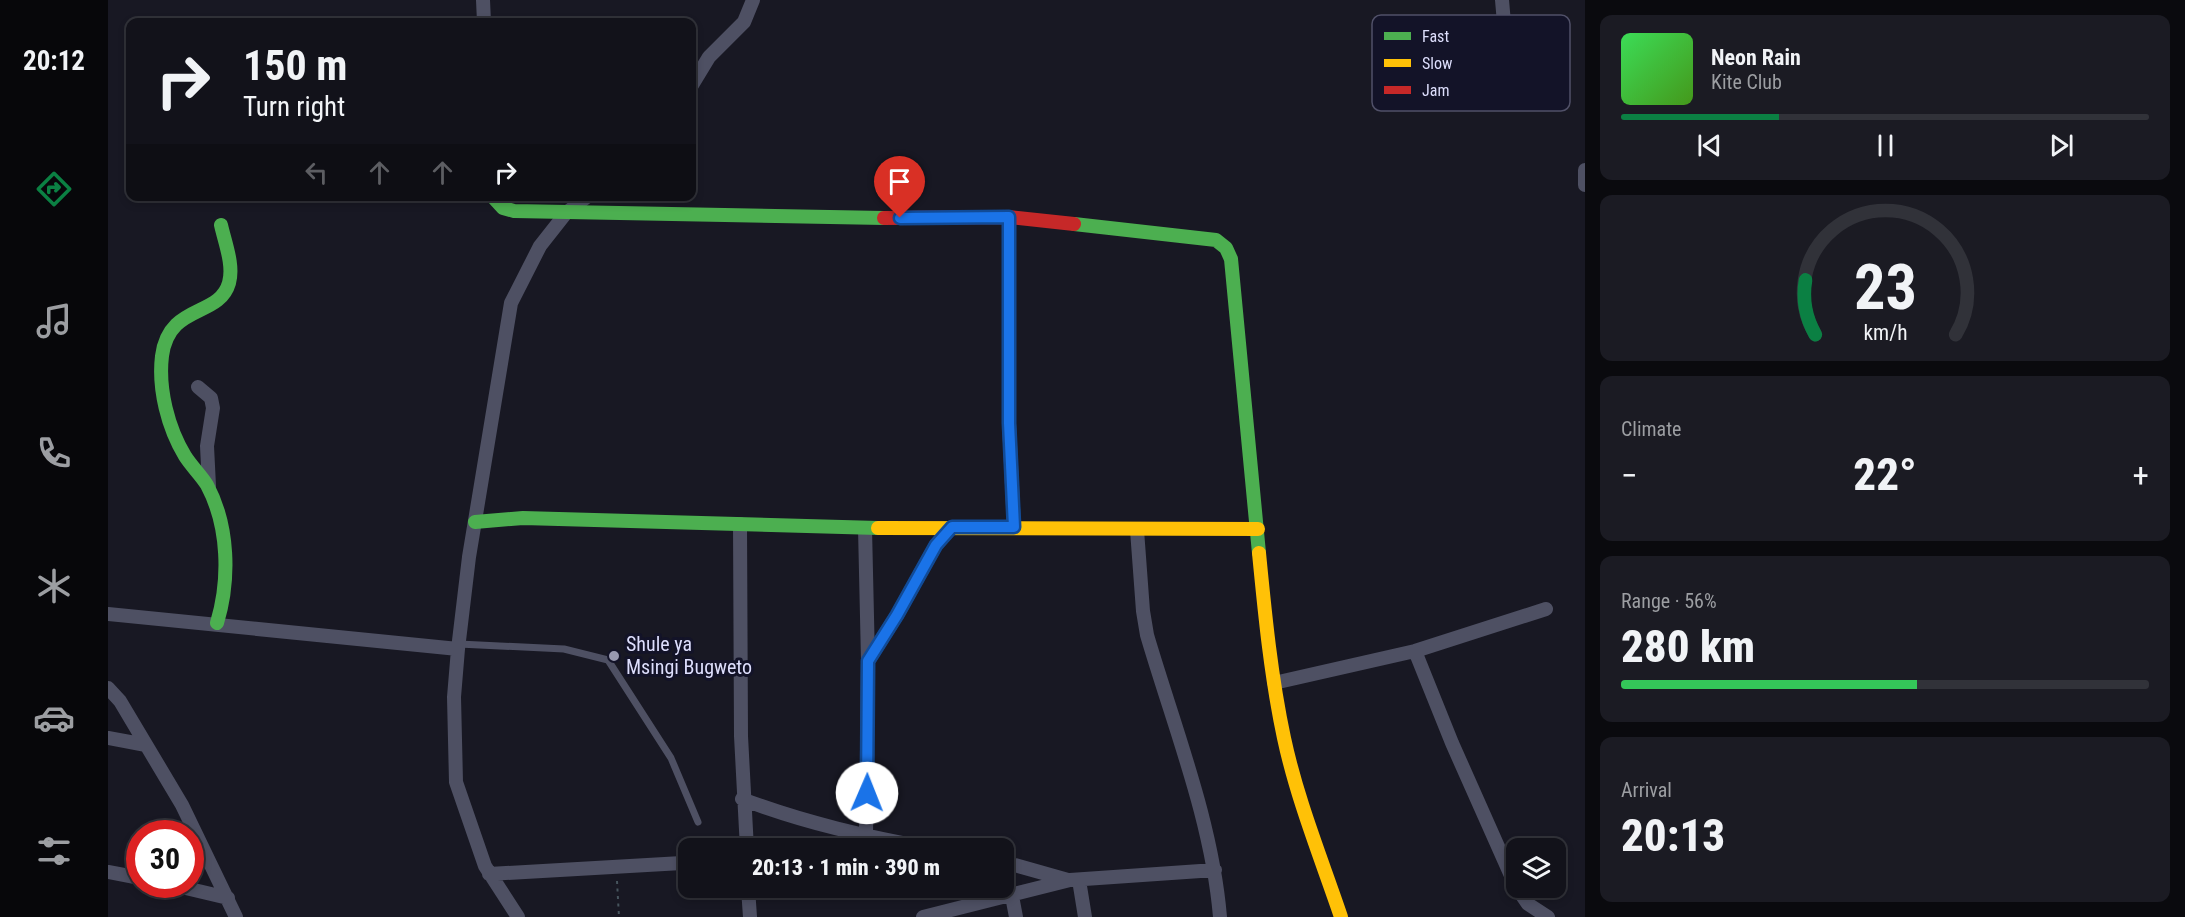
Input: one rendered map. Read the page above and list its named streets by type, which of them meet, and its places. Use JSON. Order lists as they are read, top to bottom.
{
  "places": ["Shule ya Msingi Bugweto"],
  "legend": ["Fast", "Slow", "Jam"],
  "page": {
    "tabs": "20:12",
    "turn": ["150 m", "Turn right"],
    "song": ["Neon Rain", "Kite Club"],
    "tile": [
      "Climate",
      ["Range · 56%", "280 km"],
      ["Arrival", "20:13"]
    ],
    "heat": ["−", "22°", "+"],
    "limit": "30",
    "trip": "20:13 · 1 min · 390 m",
    "gauge": ["23", "km/h"]
  }
}
